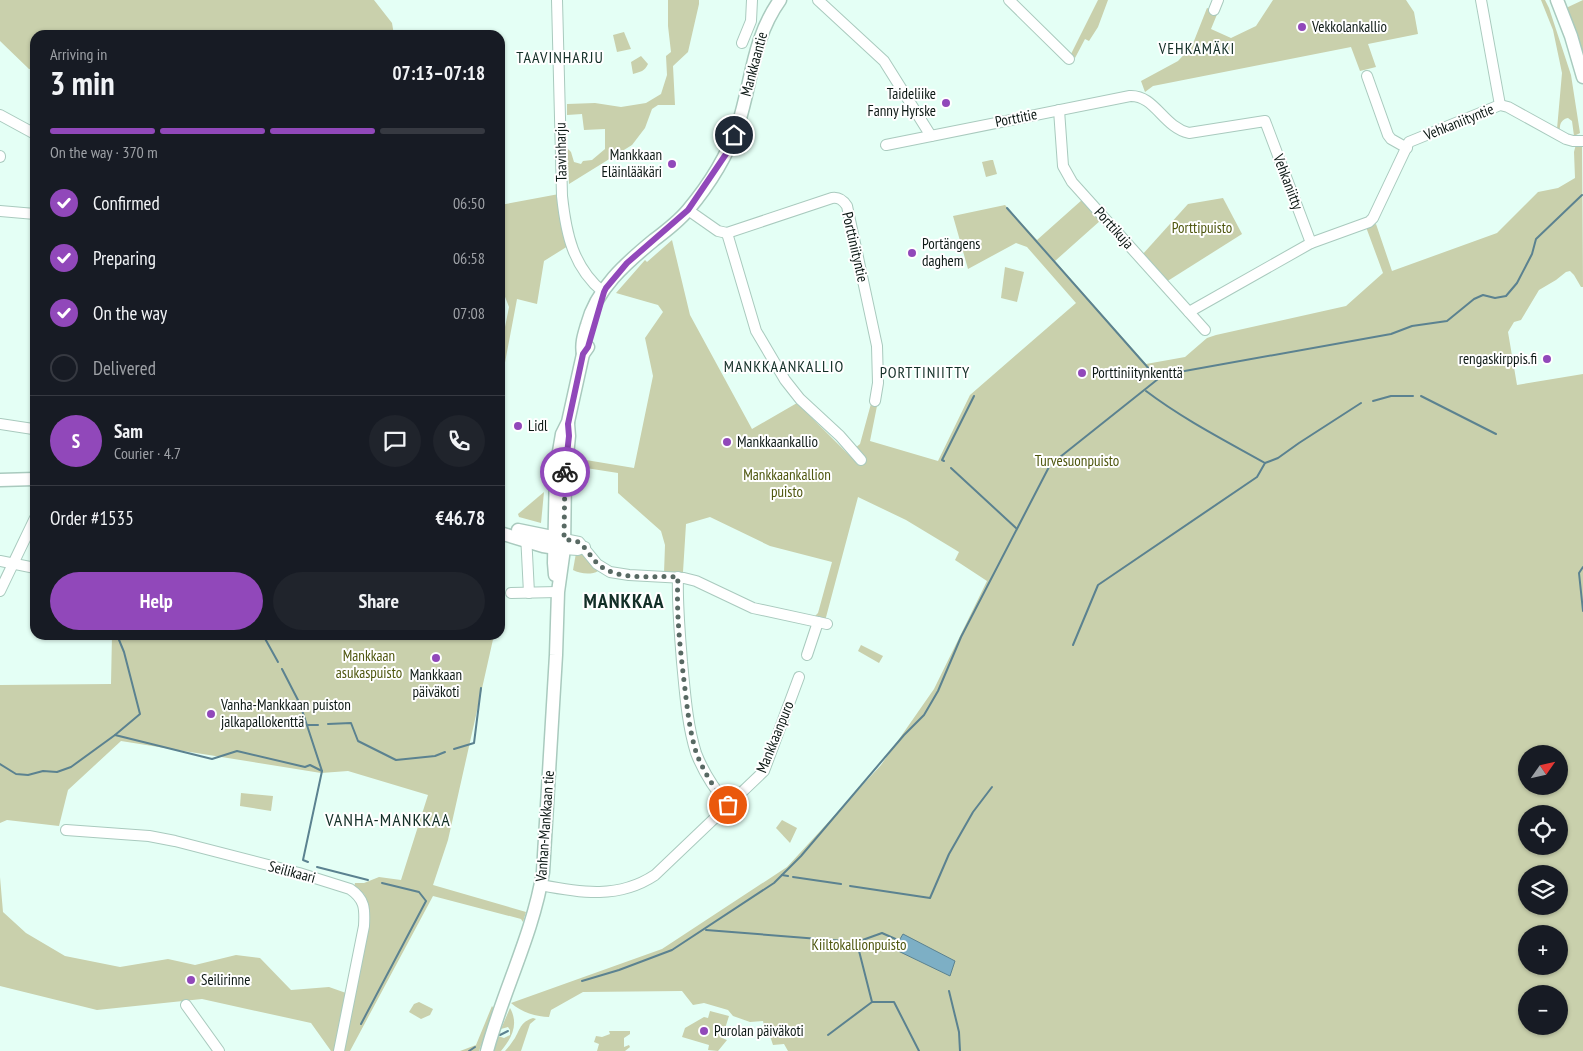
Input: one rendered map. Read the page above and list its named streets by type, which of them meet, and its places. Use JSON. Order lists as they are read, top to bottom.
{
  "streets": {
    "main road": ["Mankkaantie", "Vanhan-Mankkaan tie"],
    "street": [
      "Porttitie",
      "Vehkaniityntie",
      "Taavinharju",
      "Vehkaniitty",
      "Porttikuja",
      "Porttiniityntie",
      "Mankkaanpuro",
      "Seilikaari"
    ]
  },
  "crossings": [
    ["Mankkaantie", "Taavinharju"],
    ["Mankkaantie", "Vanhan-Mankkaan tie"],
    ["Porttitie", "Vehkaniitty"],
    ["Porttitie", "Porttikuja"],
    ["Vehkaniityntie", "Vehkaniitty"],
    ["Vehkaniityntie", "Porttikuja"],
    ["Mankkaanpuro", "Vanhan-Mankkaan tie"]
  ],
  "districts": [
    "VEHKAMÄKI",
    "TAAVINHARJU",
    "MANKKAANKALLIO",
    "PORTTINIITTY",
    "MANKKAA",
    "VANHA-MANKKAA"
  ],
  "parks": [
    "Porttipuisto",
    "Turvesuonpuisto",
    "Mankkaankallion puisto",
    "Mankkaan asukaspuisto",
    "Kiiltokallionpuisto"
  ],
  "places": [
    "Vekkolankallio",
    "Taideliike Fanny Hyrske",
    "Mankkaan Eläinlääkäri",
    "Portängens daghem",
    "rengaskirppis.fi",
    "Porttiniitynkenttä",
    "Lidl",
    "Mankkaankallio",
    "Mankkaan päiväkoti",
    "Vanha-Mankkaan puiston jalkapallokenttä",
    "Seilirinne",
    "Purolan päiväkoti"
  ],
  "north": "top right",
  "page": {
    "heading": ["3 min", "Arriving in", "07:13–07:18"],
    "panel": [
      "Sam",
      "Courier · 4.7",
      "Order #1535",
      "€46.78"
    ],
    "bar": "On the way · 370 m",
    "list": [
      ["Confirmed", "06:50"],
      ["Preparing", "06:58"],
      ["On the way", "07:08"],
      "Delivered"
    ],
    "round": "S",
    "buttons": ["Help", "Share"],
    "map_buttons": ["+", "−"]
  }
}
